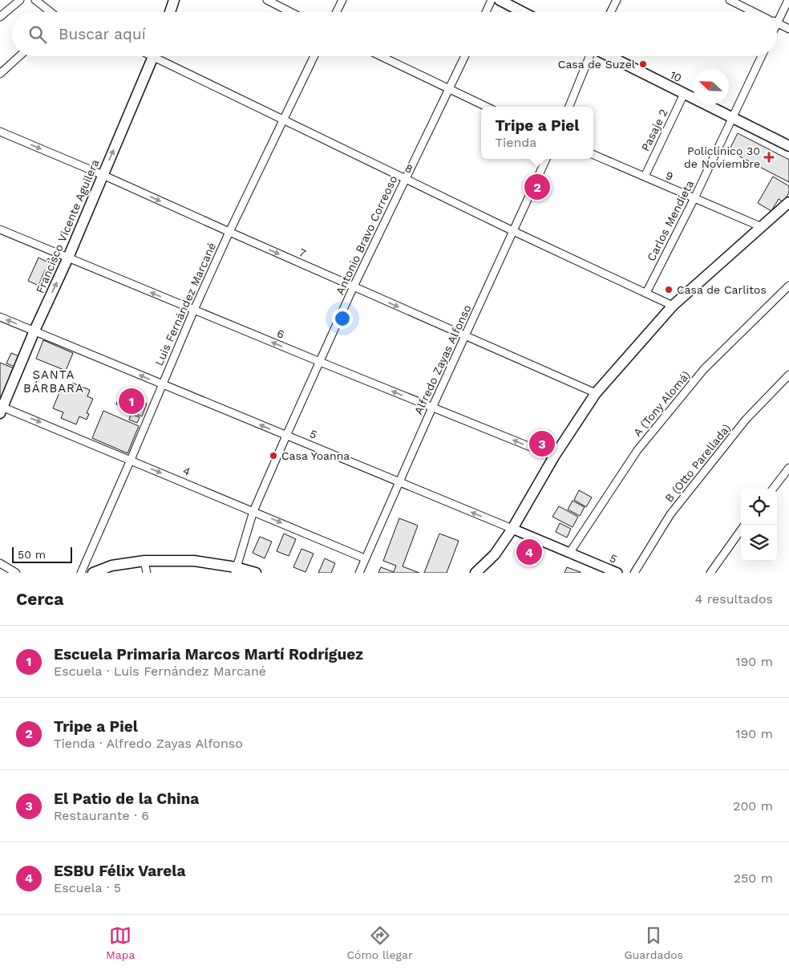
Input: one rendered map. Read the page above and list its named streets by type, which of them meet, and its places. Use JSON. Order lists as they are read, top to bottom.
{
  "streets": {
    "main road": ["10", "Francisco Vicente Aguilera"],
    "street": [
      "Pasaje 2",
      "8",
      "9",
      "Carlos Mendieta",
      "Antonio Bravo Correoso",
      "7",
      "Luis Fernández Marcané",
      "6",
      "Alfredo Zayas Alfonso",
      "A (Tony Alomá)",
      "5",
      "B (Otto Parellada)",
      "4"
    ]
  },
  "crossings": [
    ["10", "Pasaje 2"],
    ["10", "Carlos Mendieta"],
    ["Pasaje 2", "9"],
    ["8", "Carlos Mendieta"],
    ["8", "Antonio Bravo Correoso"],
    ["8", "Luis Fernández Marcané"],
    ["8", "Alfredo Zayas Alfonso"],
    ["9", "Carlos Mendieta"],
    ["Francisco Vicente Aguilera", "7"],
    ["Francisco Vicente Aguilera", "6"],
    ["Francisco Vicente Aguilera", "5"],
    ["Francisco Vicente Aguilera", "4"],
    ["Antonio Bravo Correoso", "7"],
    ["Antonio Bravo Correoso", "6"],
    ["Antonio Bravo Correoso", "5"],
    ["Antonio Bravo Correoso", "4"],
    ["7", "Luis Fernández Marcané"],
    ["7", "Alfredo Zayas Alfonso"],
    ["Luis Fernández Marcané", "6"],
    ["Luis Fernández Marcané", "5"],
    ["Luis Fernández Marcané", "4"],
    ["6", "Alfredo Zayas Alfonso"],
    ["Alfredo Zayas Alfonso", "5"],
    ["Alfredo Zayas Alfonso", "4"],
    ["A (Tony Alomá)", "5"]
  ],
  "one_way": [
    "Francisco Vicente Aguilera",
    "7",
    "6",
    "5",
    "4"
  ],
  "districts": ["SANTA BÁRBARA"],
  "places": {
    "other": ["Casa de Suzel", "Casa de Carlitos", "Casa Yoanna"],
    "health": ["Policlínico 30 de Noviembre"]
  },
  "scale_bar": "50 m",
  "north": "top left",
  "page": {
    "search": "Buscar aquí",
    "popup": ["Tripe a Piel", "Tienda"],
    "pins": [
      "2",
      "1",
      "3",
      "4"
    ],
    "scale": "50 m",
    "heading": ["Cerca", "4 resultados"],
    "list": [
      {
        "mark": "1",
        "name": "Escuela Primaria Marcos Martí Rodríguez",
        "note": "Escuela · Luis Fernández Marcané",
        "value": "190 m"
      },
      {
        "mark": "2",
        "name": "Tripe a Piel",
        "note": "Tienda · Alfredo Zayas Alfonso",
        "value": "190 m"
      },
      {
        "mark": "3",
        "name": "El Patio de la China",
        "note": "Restaurante · 6",
        "value": "200 m"
      },
      {
        "mark": "4",
        "name": "ESBU Félix Varela",
        "note": "Escuela · 5",
        "value": "250 m"
      }
    ],
    "nav": ["Mapa", "Cómo llegar", "Guardados"]
  }
}
